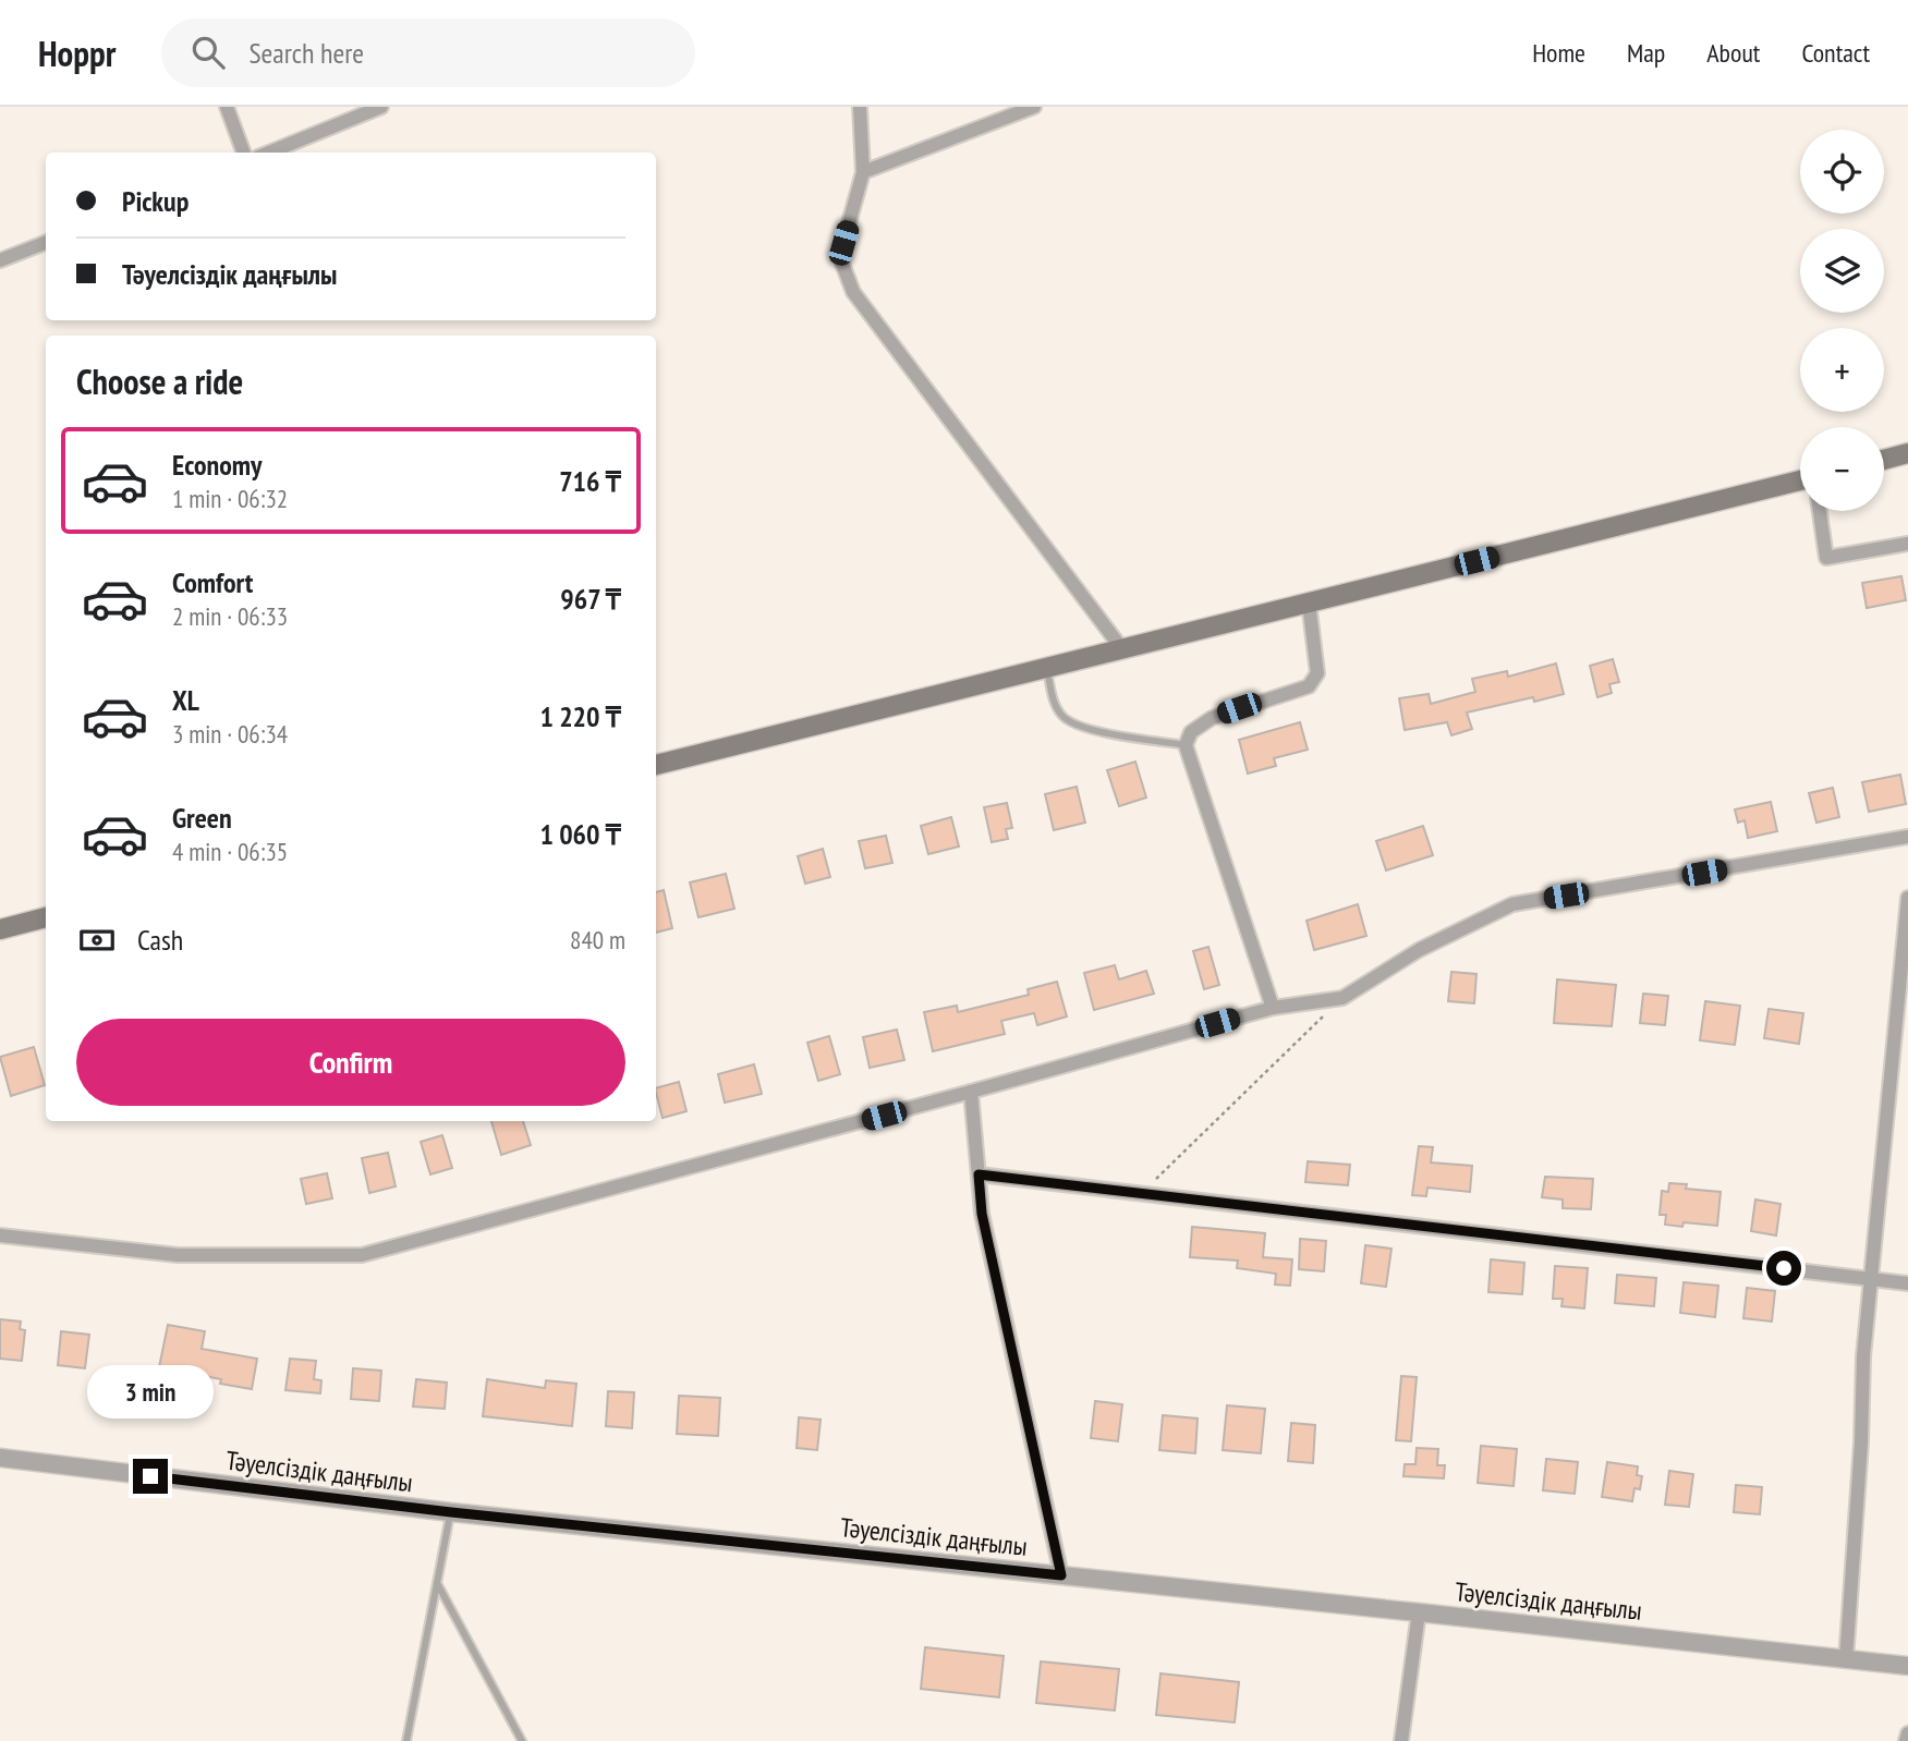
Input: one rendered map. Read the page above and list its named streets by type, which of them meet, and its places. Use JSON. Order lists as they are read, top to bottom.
{
  "streets": {
    "street": ["Тәуелсіздік даңғылы"]
  },
  "page": {
    "header": "Hoppr",
    "search": "Search here",
    "nav": [
      "Home",
      "Map",
      "About",
      "Contact"
    ],
    "map_buttons": ["+", "−"],
    "banner": ["Pickup", "Тәуелсіздік даңғылы"],
    "heading": "Choose a ride",
    "list": [
      {
        "name": "Economy",
        "note": "1 min · 06:32",
        "value": "716 ₸"
      },
      {
        "name": "Comfort",
        "note": "2 min · 06:33",
        "value": "967 ₸"
      },
      {
        "name": "XL",
        "note": "3 min · 06:34",
        "value": "1 220 ₸"
      },
      {
        "name": "Green",
        "note": "4 min · 06:35",
        "value": "1 060 ₸"
      }
    ],
    "pay": ["Cash", "840 m"],
    "buttons": "Confirm",
    "bubble": "3 min"
  }
}
